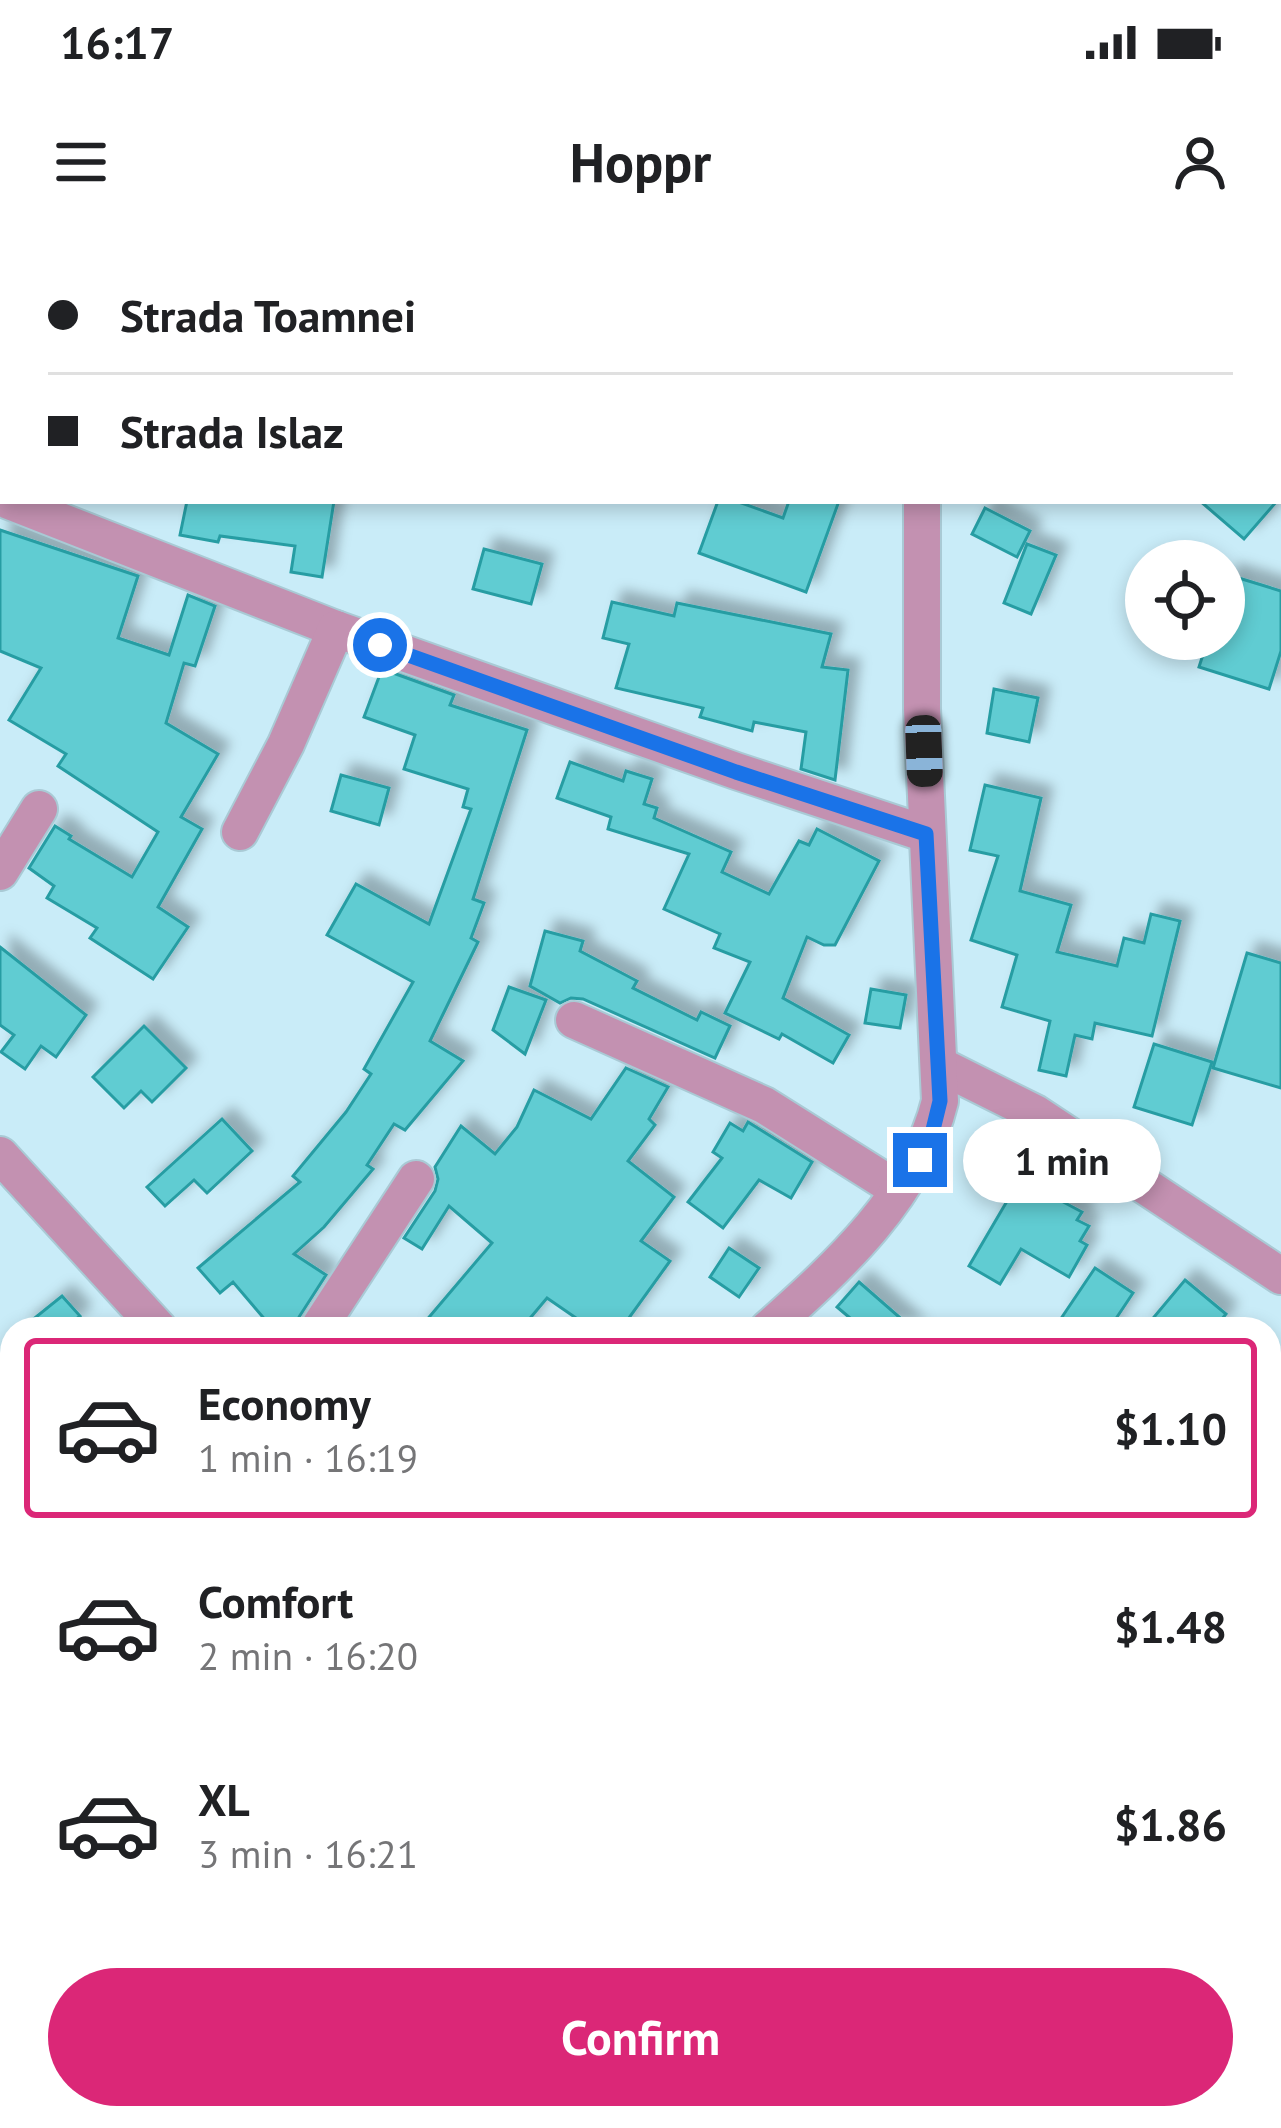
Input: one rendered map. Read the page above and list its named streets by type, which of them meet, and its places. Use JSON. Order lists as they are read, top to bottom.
{
  "page": {
    "status": "16:17",
    "header": "Hoppr",
    "banner": ["Strada Toamnei", "Strada Islaz"],
    "bubble": "1 min",
    "list": [
      {
        "name": "Economy",
        "note": "1 min · 16:19",
        "value": "$1.10"
      },
      {
        "name": "Comfort",
        "note": "2 min · 16:20",
        "value": "$1.48"
      },
      {
        "name": "XL",
        "note": "3 min · 16:21",
        "value": "$1.86"
      }
    ],
    "buttons": "Confirm"
  }
}
